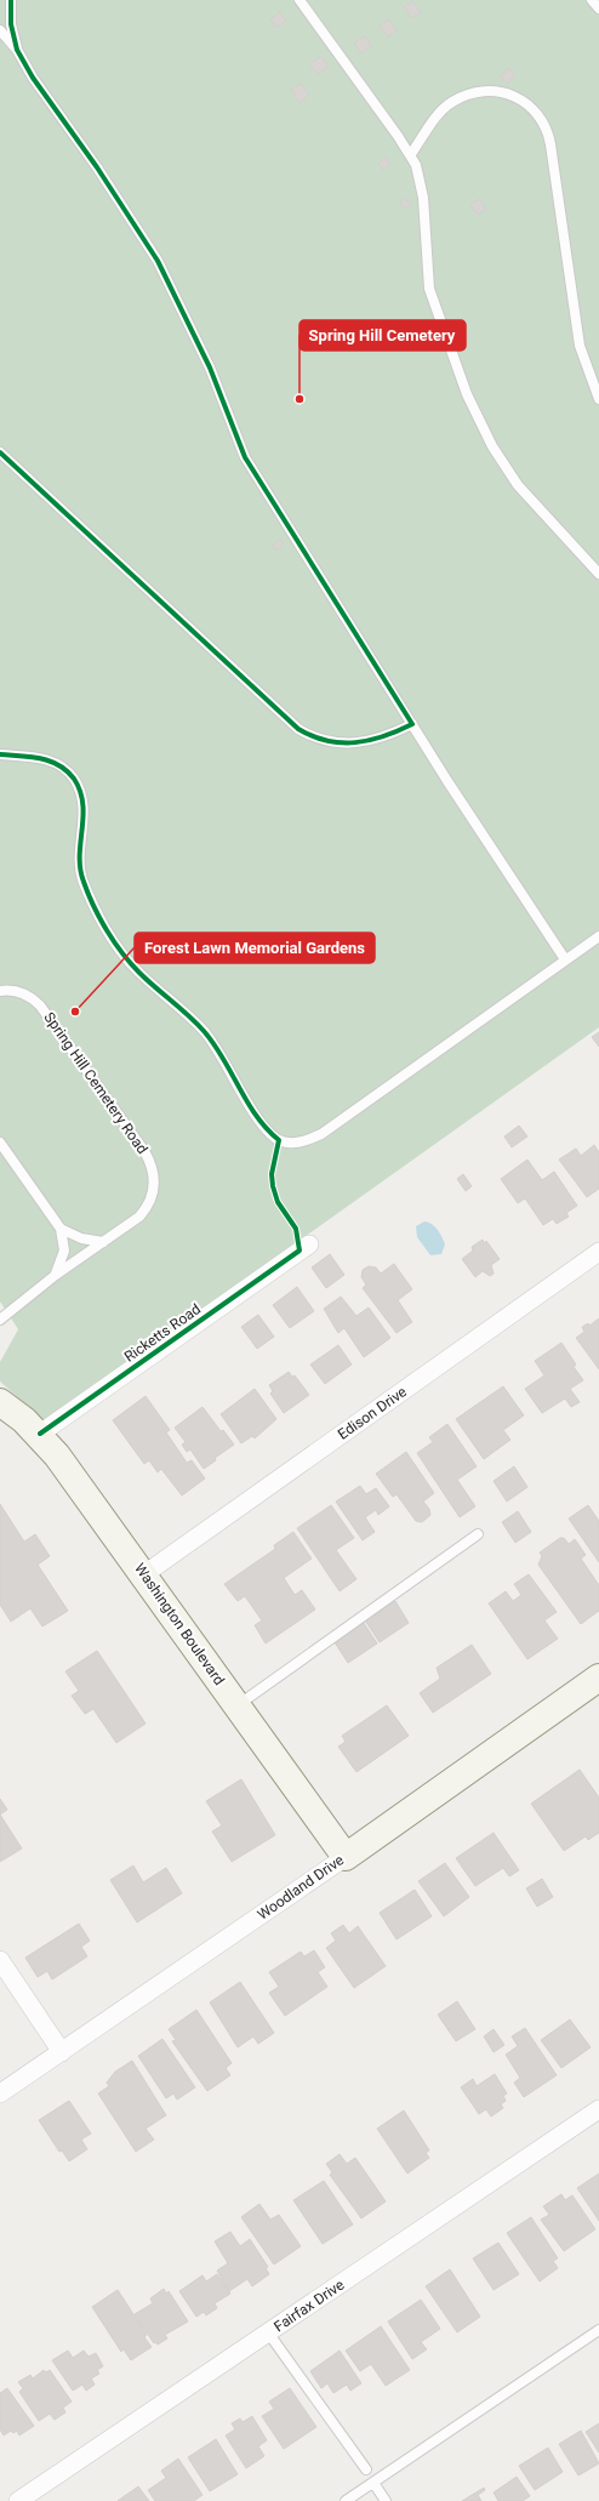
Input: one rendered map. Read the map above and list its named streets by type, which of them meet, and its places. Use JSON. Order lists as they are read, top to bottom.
{
  "streets": {
    "street": [
      "Ricketts Road",
      "Edison Drive",
      "Washington Boulevard",
      "Woodland Drive",
      "Fairfax Drive"
    ],
    "lane": ["Spring Hill Cemetery Road"]
  },
  "crossings": [
    ["Ricketts Road", "Washington Boulevard"],
    ["Edison Drive", "Washington Boulevard"],
    ["Washington Boulevard", "Woodland Drive"]
  ],
  "places": ["Spring Hill Cemetery", "Forest Lawn Memorial Gardens"]
}
